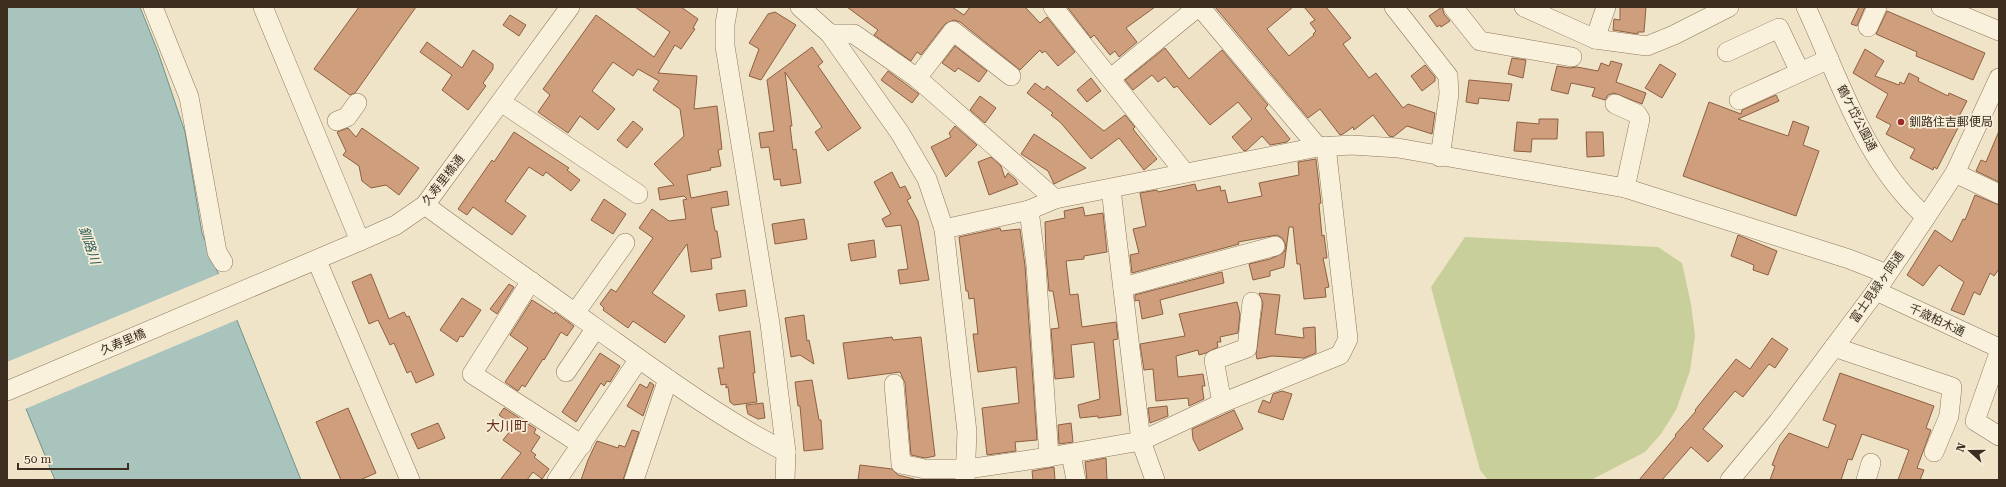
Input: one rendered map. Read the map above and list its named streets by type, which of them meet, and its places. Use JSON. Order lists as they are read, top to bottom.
{
  "streets": {
    "street": [
      "鶴ケ岱公園通",
      "久寿里橋通",
      "富士見緑ヶ岡通",
      "千歳柏木通",
      "久寿里橋"
    ]
  },
  "crossings": [
    ["鶴ケ岱公園通", "富士見緑ヶ岡通"],
    ["久寿里橋通", "久寿里橋"],
    ["富士見緑ヶ岡通", "千歳柏木通"]
  ],
  "districts": ["大川町"],
  "water": ["釧路川"],
  "places": ["釧路住吉郵便局"],
  "scale_bar": "50 m",
  "north": "left"
}
